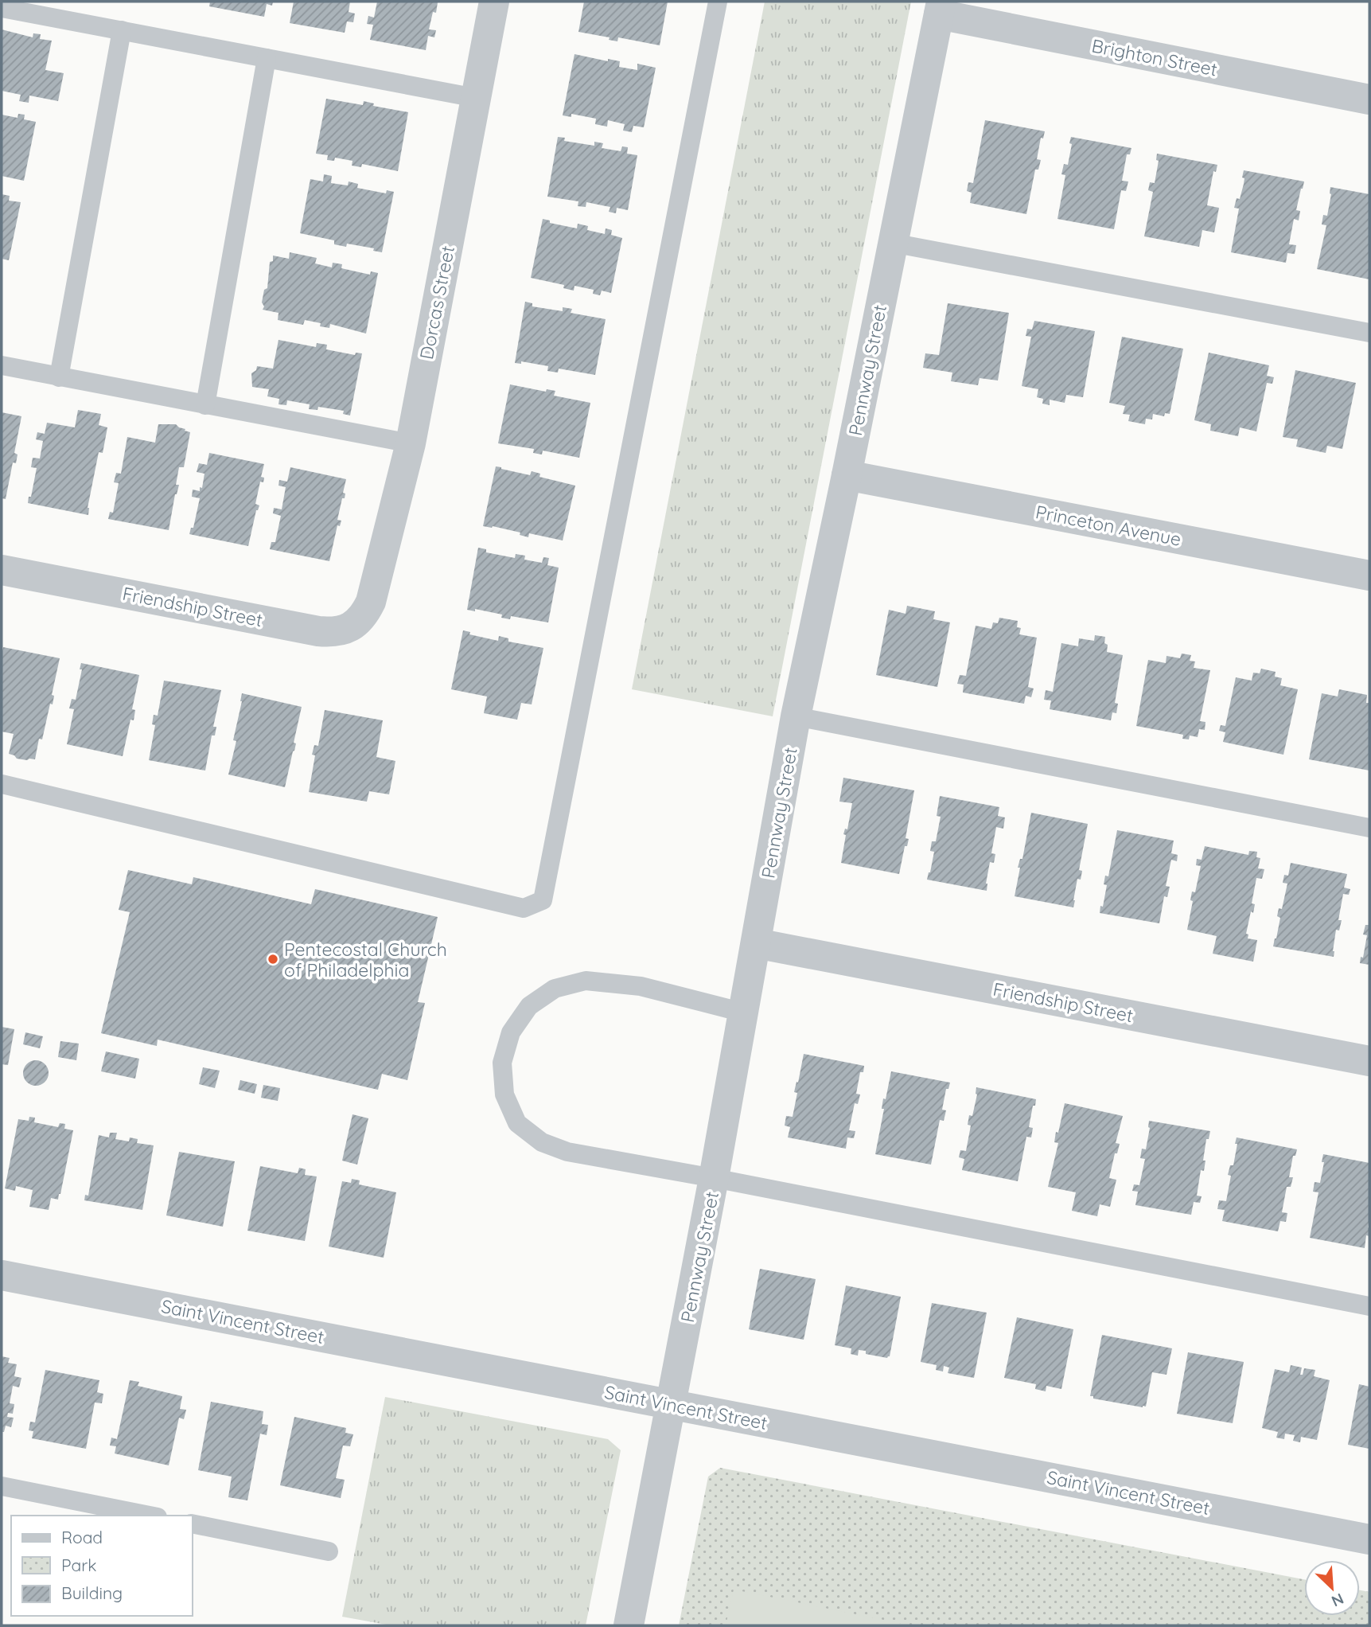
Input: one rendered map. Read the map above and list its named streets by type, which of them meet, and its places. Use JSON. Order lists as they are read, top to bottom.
{
  "streets": {
    "street": [
      "Brighton Street",
      "Dorcas Street",
      "Pennway Street",
      "Princeton Avenue",
      "Friendship Street",
      "Saint Vincent Street"
    ]
  },
  "crossings": [
    ["Brighton Street", "Pennway Street"],
    ["Dorcas Street", "Friendship Street"],
    ["Pennway Street", "Princeton Avenue"],
    ["Pennway Street", "Friendship Street"],
    ["Pennway Street", "Saint Vincent Street"]
  ],
  "places": ["Pentecostal Church of Philadelphia"],
  "legend": ["Road", "Park", "Building"],
  "north": "bottom right"
}
